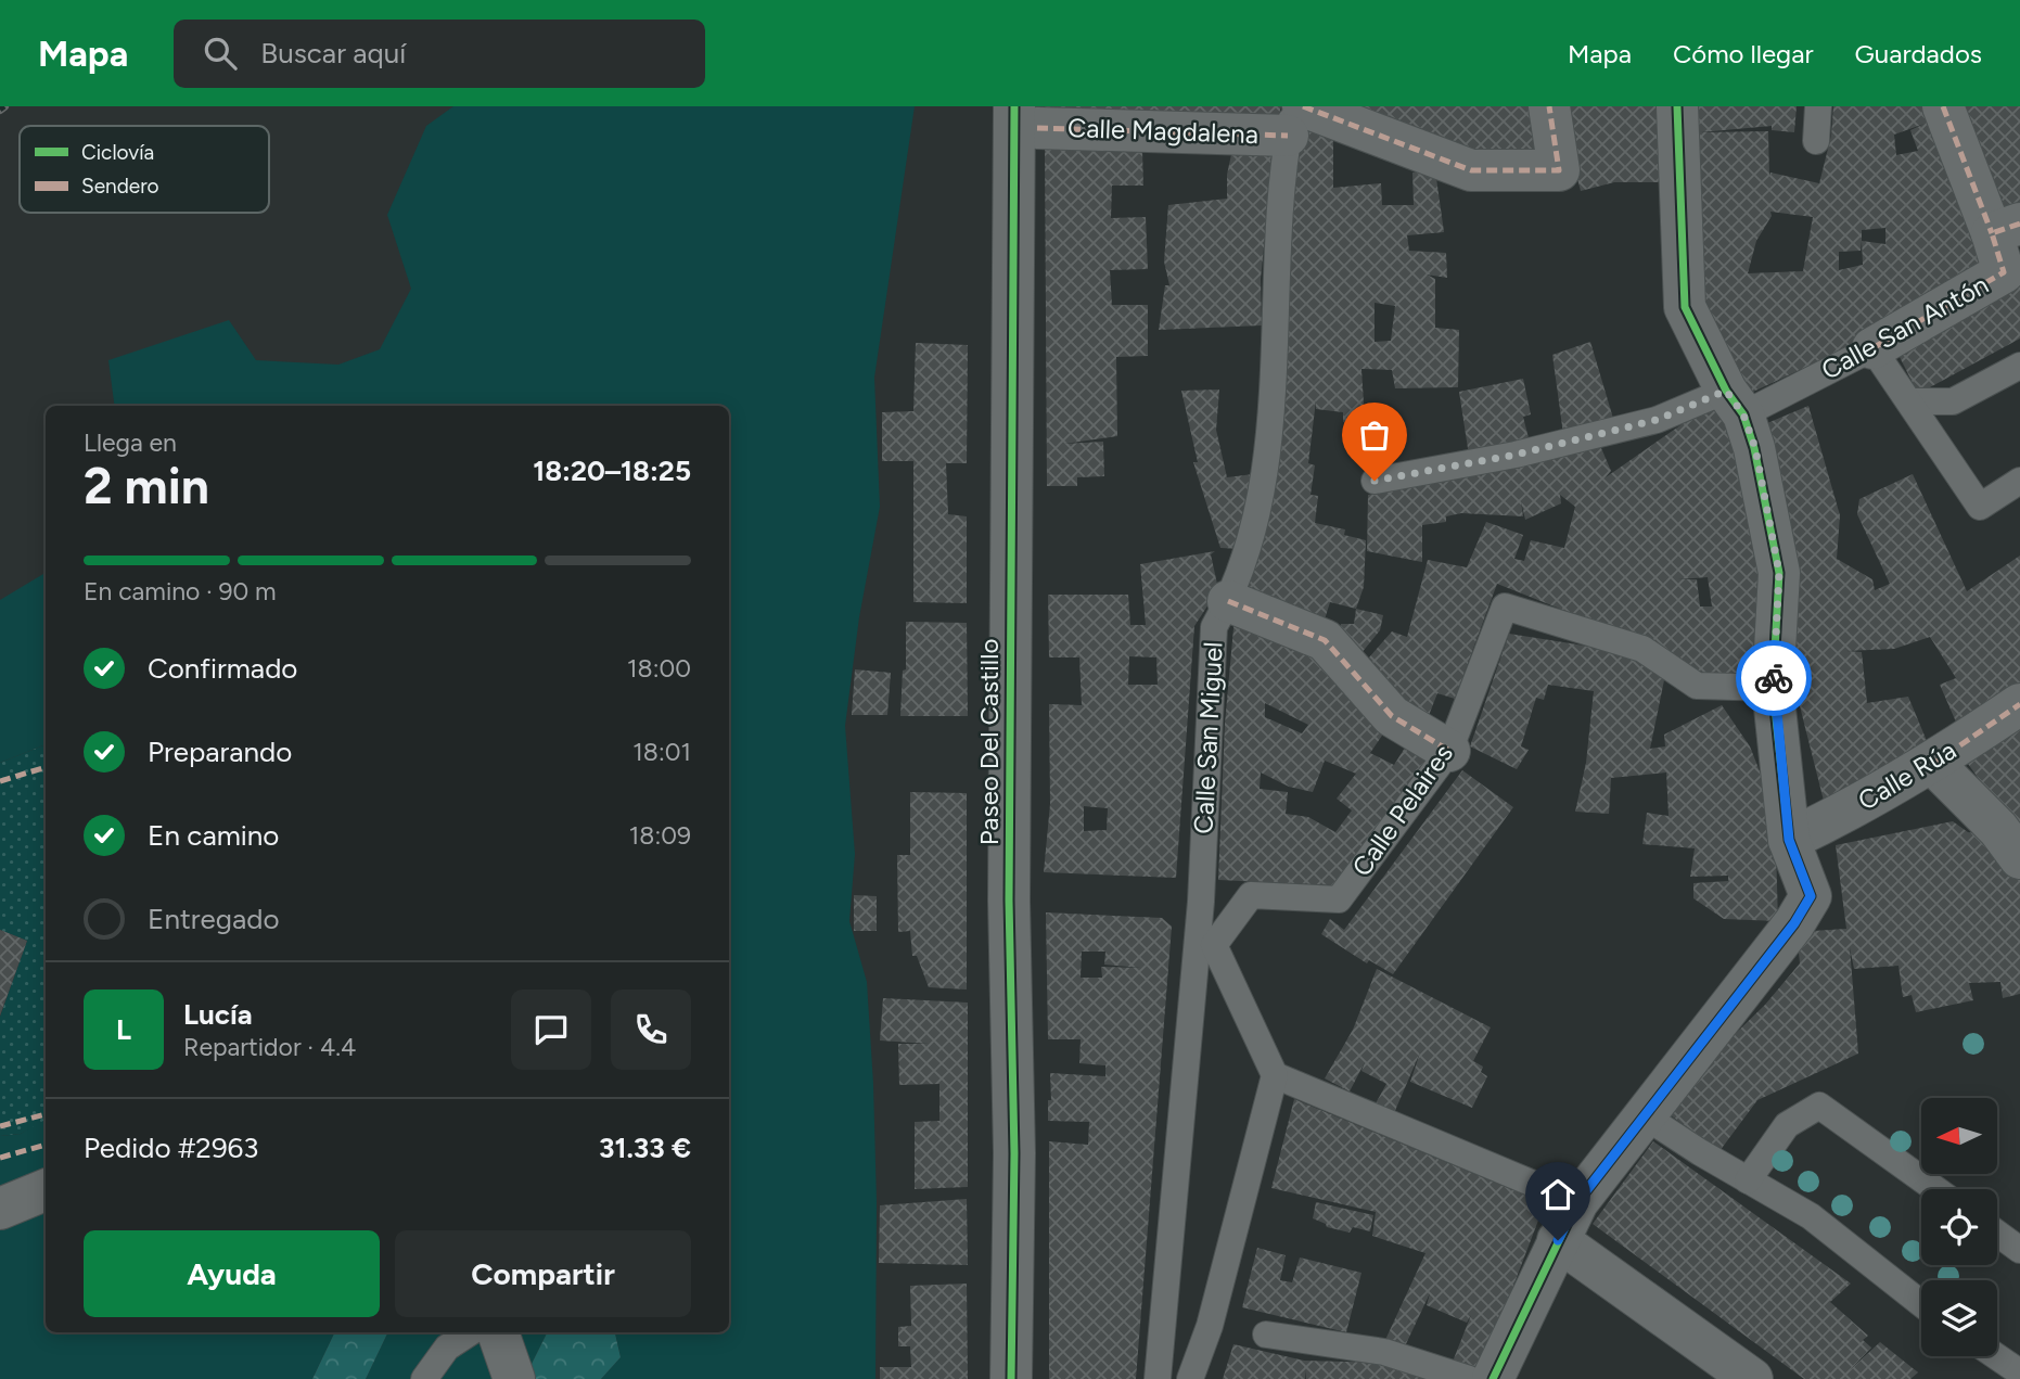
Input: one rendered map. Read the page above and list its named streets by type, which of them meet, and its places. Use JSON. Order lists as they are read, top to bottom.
{
  "streets": {
    "street": [
      "Calle Magdalena",
      "Calle San Antón",
      "Paseo Del Castillo",
      "Calle Rúa"
    ],
    "lane": ["Calle San Miguel", "Calle Pelaires"]
  },
  "crossings": [
    ["Calle Magdalena", "Calle San Miguel"],
    ["Calle Magdalena", "Paseo Del Castillo"]
  ],
  "legend": ["Ciclovía", "Sendero"],
  "north": "left",
  "page": {
    "header": "Mapa",
    "search": "Buscar aquí",
    "nav": ["Mapa", "Cómo llegar", "Guardados"],
    "heading": ["2 min", "Llega en", "18:20–18:25"],
    "panel": [
      "Lucía",
      "Repartidor · 4.4",
      "Pedido #2963",
      "31.33 €"
    ],
    "bar": "En camino · 90 m",
    "list": [
      ["Confirmado", "18:00"],
      ["Preparando", "18:01"],
      ["En camino", "18:09"],
      "Entregado"
    ],
    "round": "L",
    "buttons": ["Ayuda", "Compartir"]
  }
}
